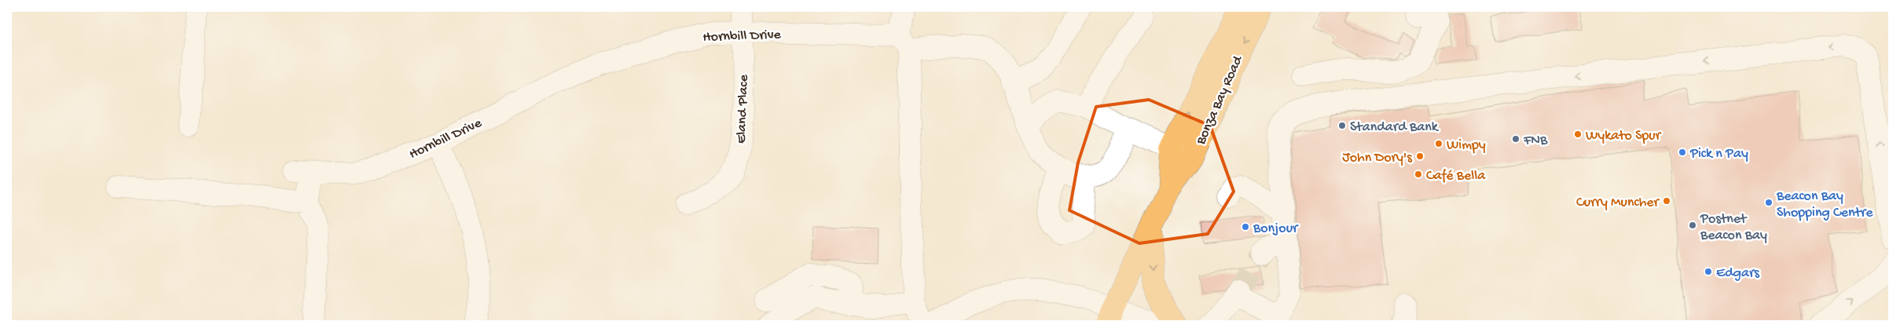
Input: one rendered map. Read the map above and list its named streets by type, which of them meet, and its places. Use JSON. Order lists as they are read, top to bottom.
{
  "streets": {
    "main road": ["Bonza Bay Road"],
    "street": ["Hornbill Drive", "Eland Place"]
  },
  "crossings": [
    ["Hornbill Drive", "Eland Place"]
  ],
  "places": [
    "Standard Bank",
    "Wykato Spur",
    "FNB",
    "Wimpy",
    "Pick n Pay",
    "John Dory's",
    "Café Bella",
    "Curry Muncher",
    "Beacon Bay Shopping Centre",
    "Postnet Beacon Bay",
    "Bonjour",
    "Edgars"
  ]
}
